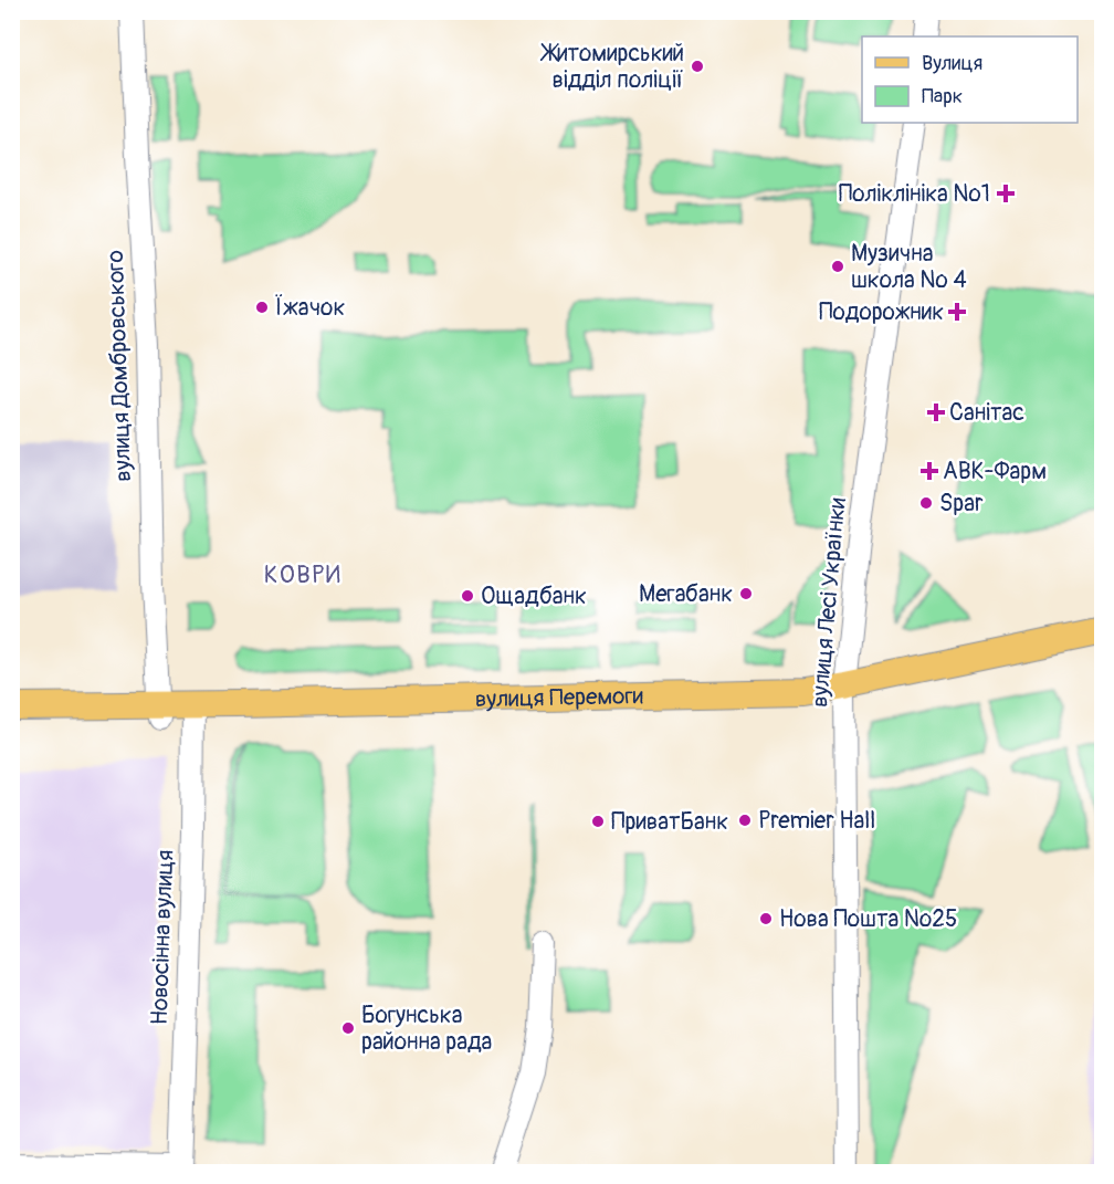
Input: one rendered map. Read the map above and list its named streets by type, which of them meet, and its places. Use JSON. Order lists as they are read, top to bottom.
{
  "streets": {
    "main road": ["вулиця Перемоги"],
    "street": ["вулиця Домбровського", "вулиця Лесі Українки", "Новосінна вулиця"]
  },
  "crossings": [
    ["вулиця Домбровського", "вулиця Перемоги"],
    ["вулиця Лесі Українки", "вулиця Перемоги"],
    ["вулиця Перемоги", "Новосінна вулиця"]
  ],
  "districts": ["КОВРИ"],
  "places": {
    "other": [
      "Житомирський відділ поліції",
      "Музична школа № 4",
      "Їжачок",
      "Spar",
      "Мегабанк",
      "Ощадбанк",
      "Premier Hall",
      "ПриватБанк",
      "Нова Пошта №25",
      "Богунська районна рада"
    ],
    "health": [
      "Поліклініка №1",
      "Подорожник",
      "Санітас",
      "АВК-Фарм"
    ]
  },
  "legend": ["Вулиця", "Парк"]
}
